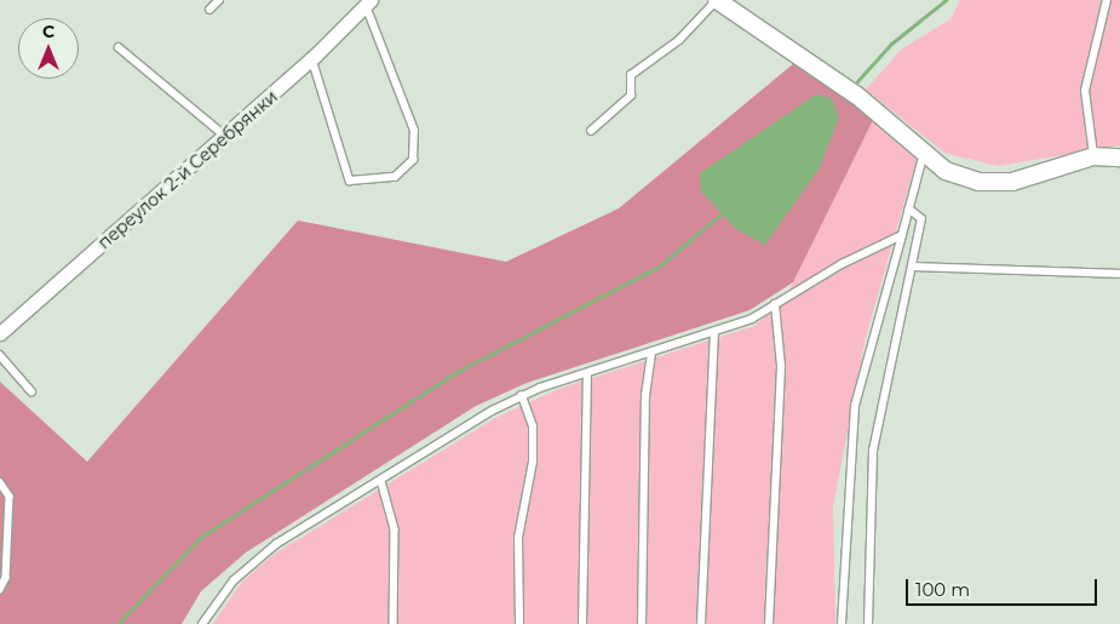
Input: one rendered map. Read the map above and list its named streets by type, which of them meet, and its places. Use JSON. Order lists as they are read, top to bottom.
{
  "streets": {
    "street": ["переулок 2-й Серебрянки"]
  },
  "scale_bar": "100 m",
  "north": "top"
}
